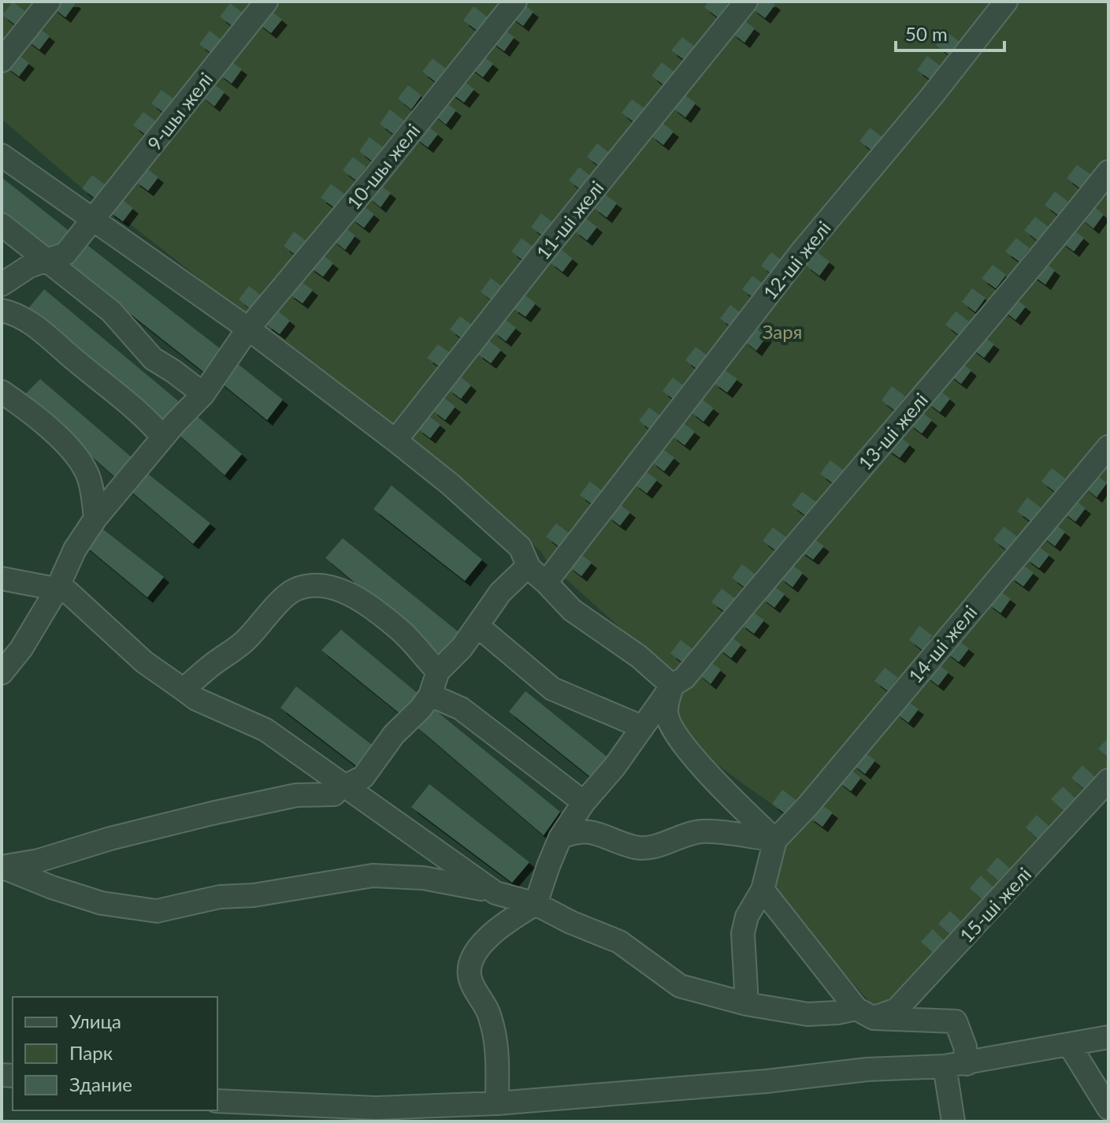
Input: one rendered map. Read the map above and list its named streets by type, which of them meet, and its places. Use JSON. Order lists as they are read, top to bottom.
{
  "streets": {
    "street": [
      "9-шы желі",
      "10-шы желі",
      "11-ші желі",
      "12-ші желі",
      "13-ші желі",
      "14-ші желі",
      "15-ші желі"
    ]
  },
  "parks": ["Заря"],
  "legend": ["Улица", "Парк", "Здание"],
  "scale_bar": "50 m"
}
